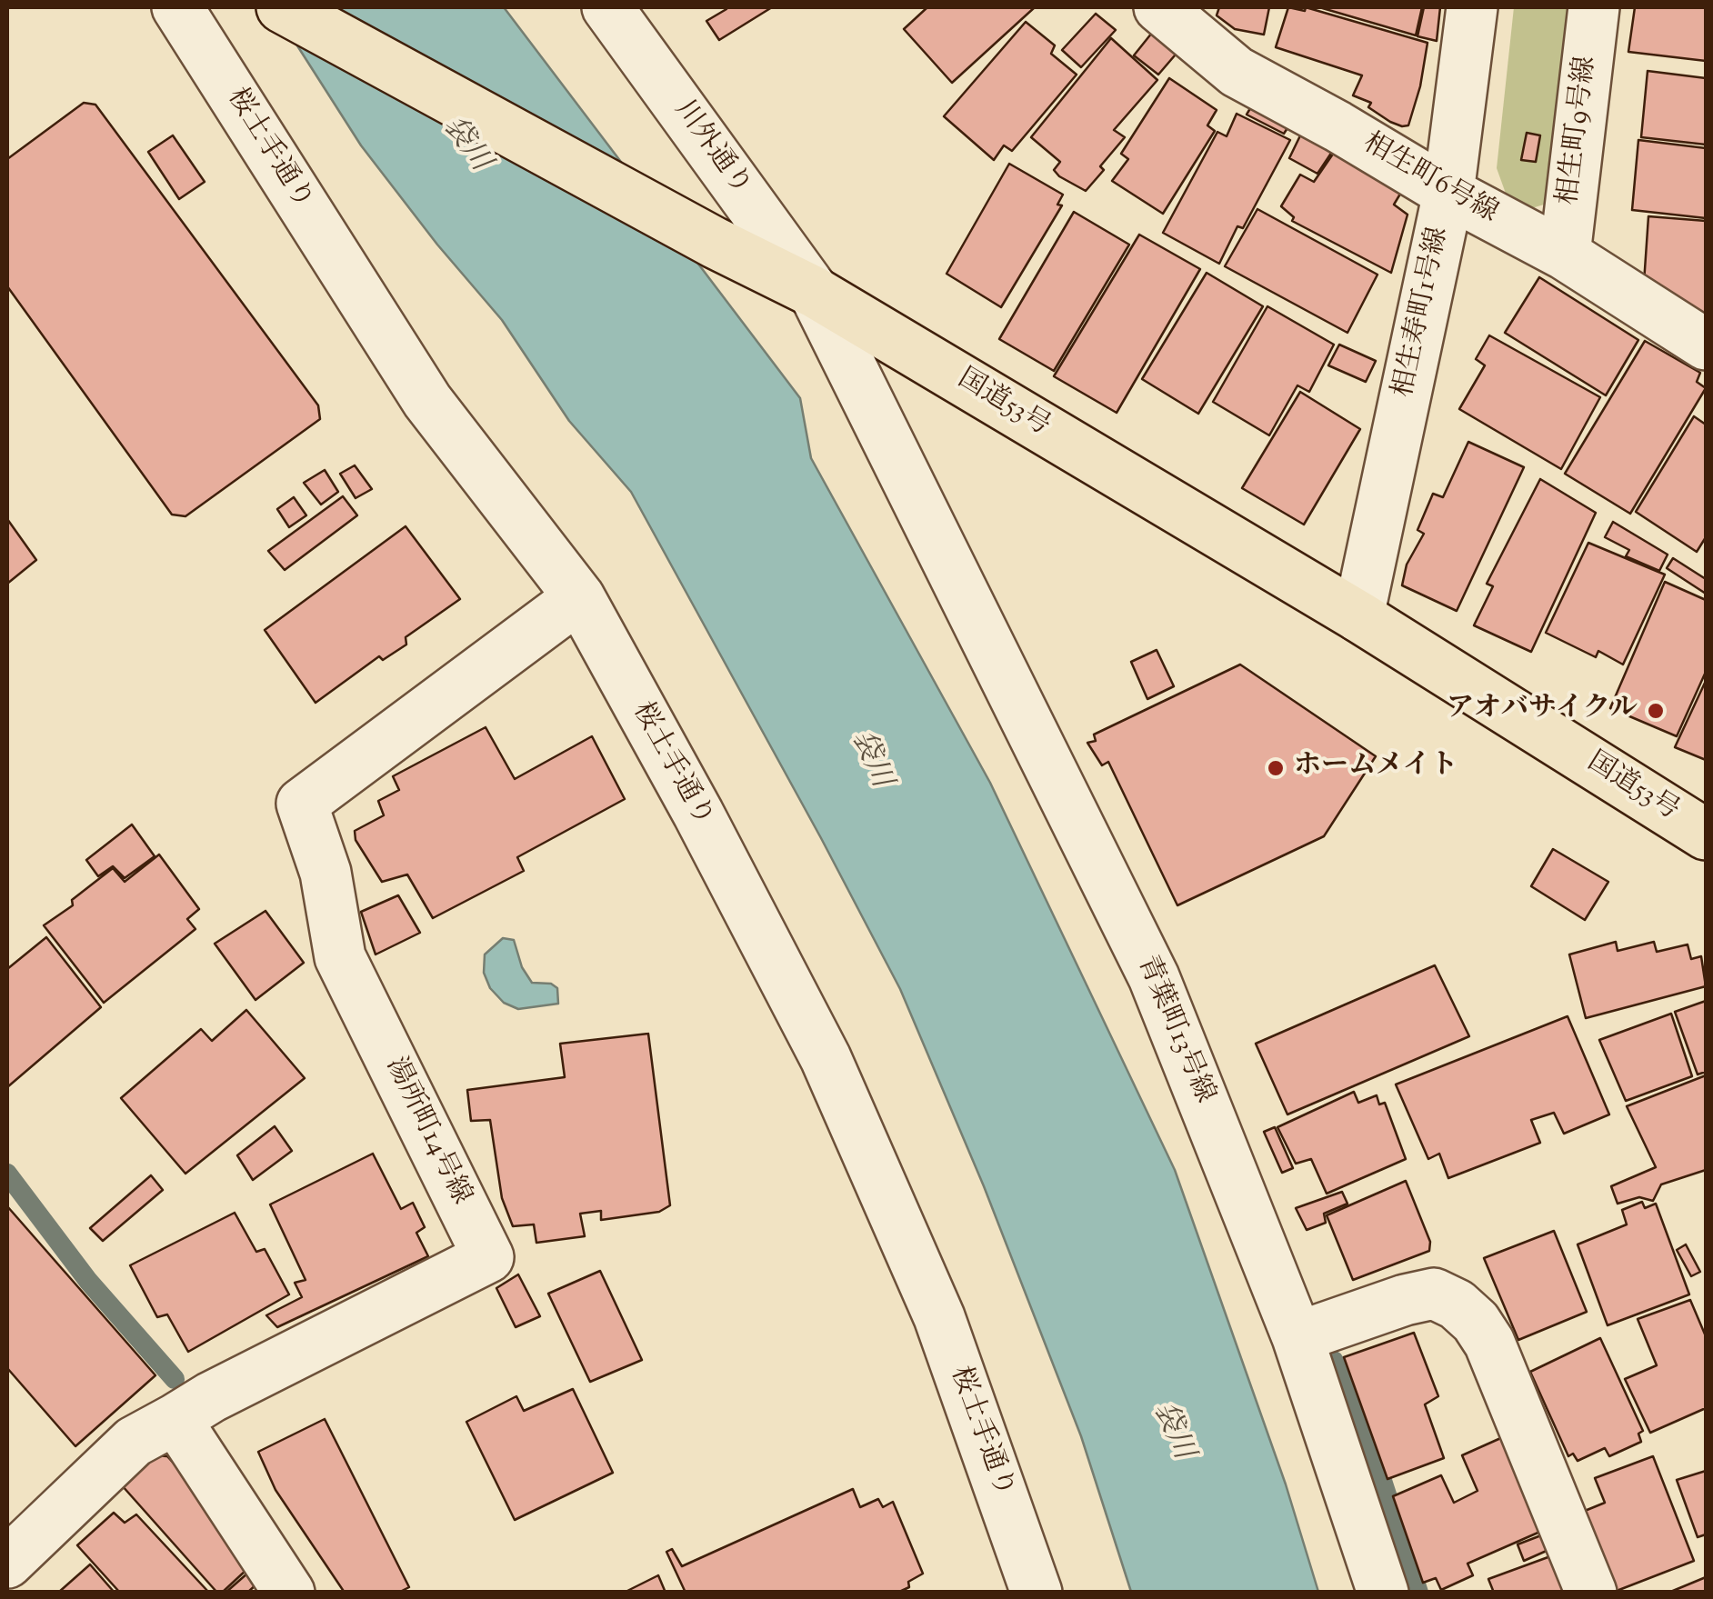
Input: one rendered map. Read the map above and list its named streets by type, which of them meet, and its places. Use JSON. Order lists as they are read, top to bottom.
{
  "streets": {
    "highway": ["国道53号"],
    "street": [
      "相生町9号線",
      "川外通り",
      "桜土手通り",
      "相生町6号線",
      "相生寿町1号線",
      "青葉町13号線",
      "湯所町14号線"
    ]
  },
  "crossings": [
    ["相生町9号線", "相生町6号線"],
    ["川外通り", "国道53号"],
    ["川外通り", "青葉町13号線"],
    ["桜土手通り", "湯所町14号線"],
    ["相生町6号線", "相生寿町1号線"],
    ["相生寿町1号線", "国道53号"],
    ["国道53号", "青葉町13号線"]
  ],
  "water": ["袋川"],
  "places": ["アオバサイクル", "ホームメイト"]
}
